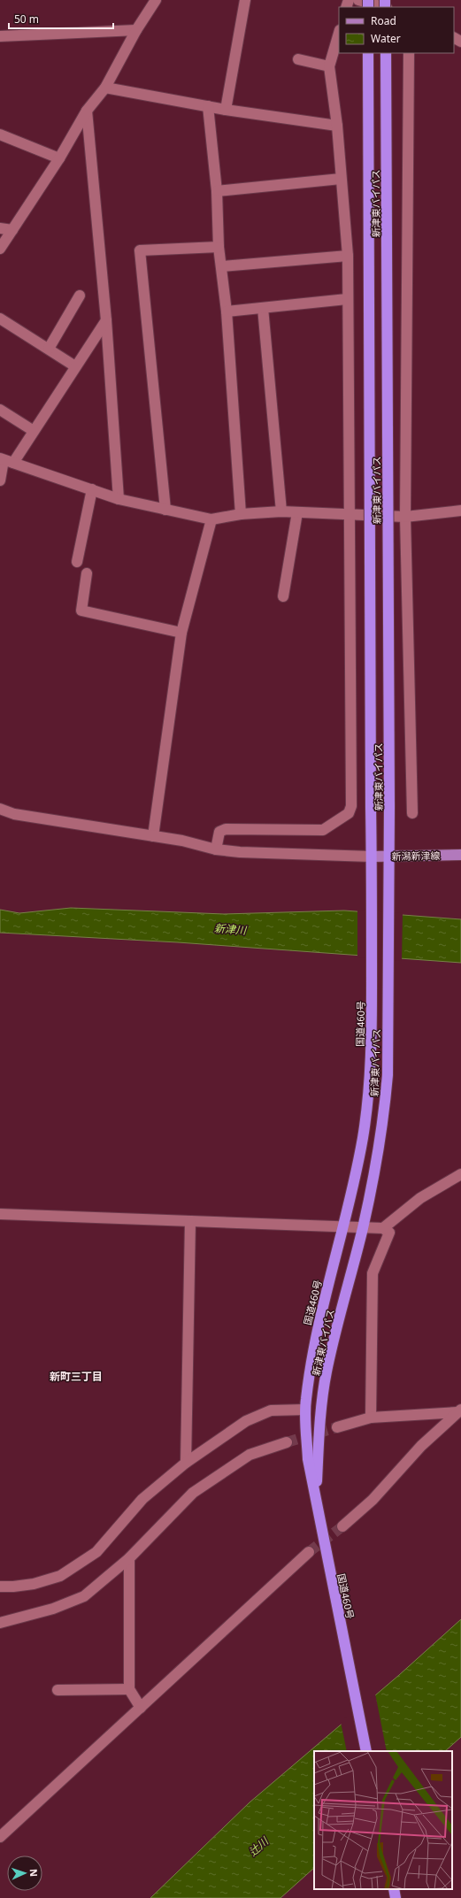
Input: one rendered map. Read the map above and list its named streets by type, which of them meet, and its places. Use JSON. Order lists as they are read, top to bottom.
{
  "streets": {
    "highway": ["新津東バイパス", "国道460号"],
    "main road": ["新潟新津線"]
  },
  "crossings": [
    ["新津東バイパス", "新潟新津線"],
    ["新津東バイパス", "国道460号"],
    ["新潟新津線", "国道460号"]
  ],
  "districts": ["新町三丁目"],
  "water": ["新津川", "辻川"],
  "legend": ["Road", "Water"],
  "scale_bar": "50 m",
  "north": "right"
}
